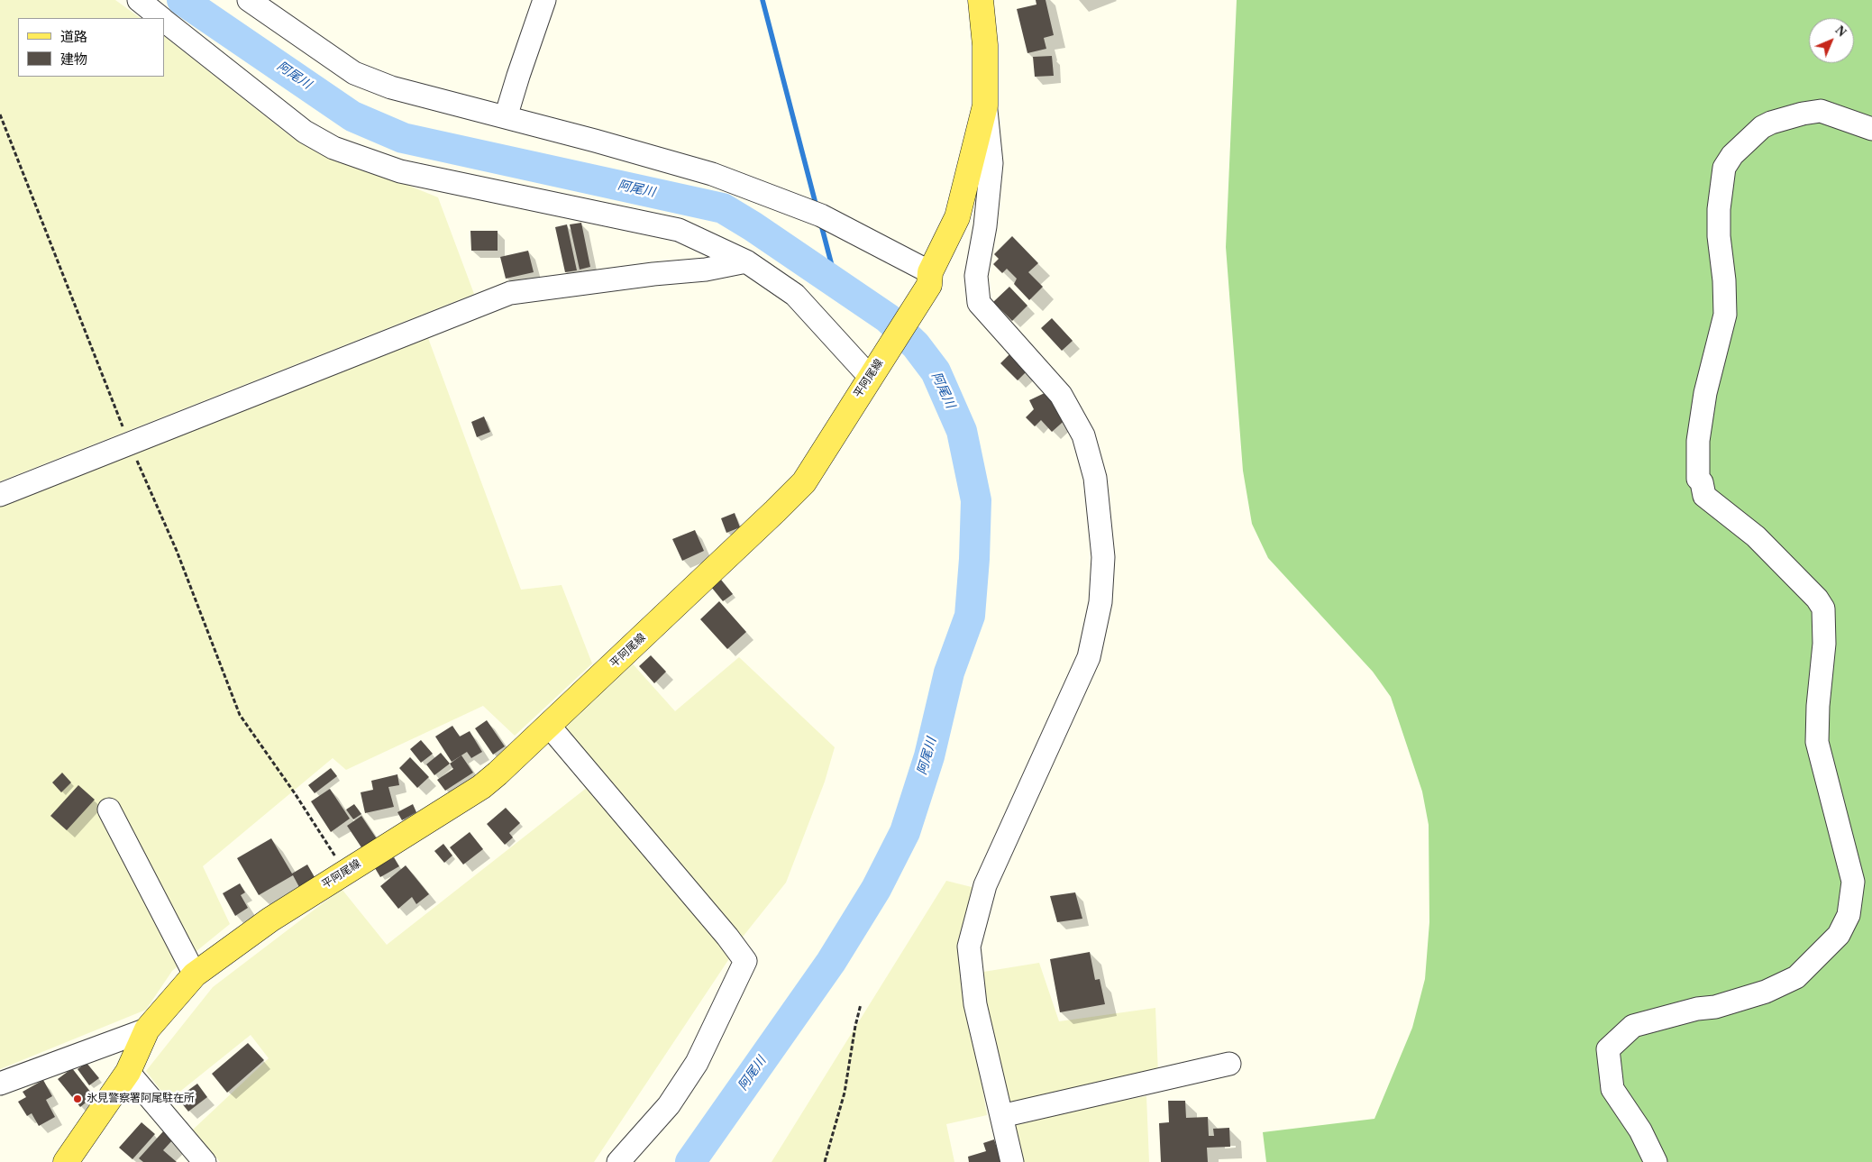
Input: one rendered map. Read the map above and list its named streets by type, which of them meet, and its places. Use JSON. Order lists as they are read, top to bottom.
{
  "streets": {
    "main road": ["平阿尾線"]
  },
  "water": ["阿尾川"],
  "places": ["氷見警察署阿尾駐在所"],
  "legend": ["道路", "建物"],
  "north": "top right"
}
